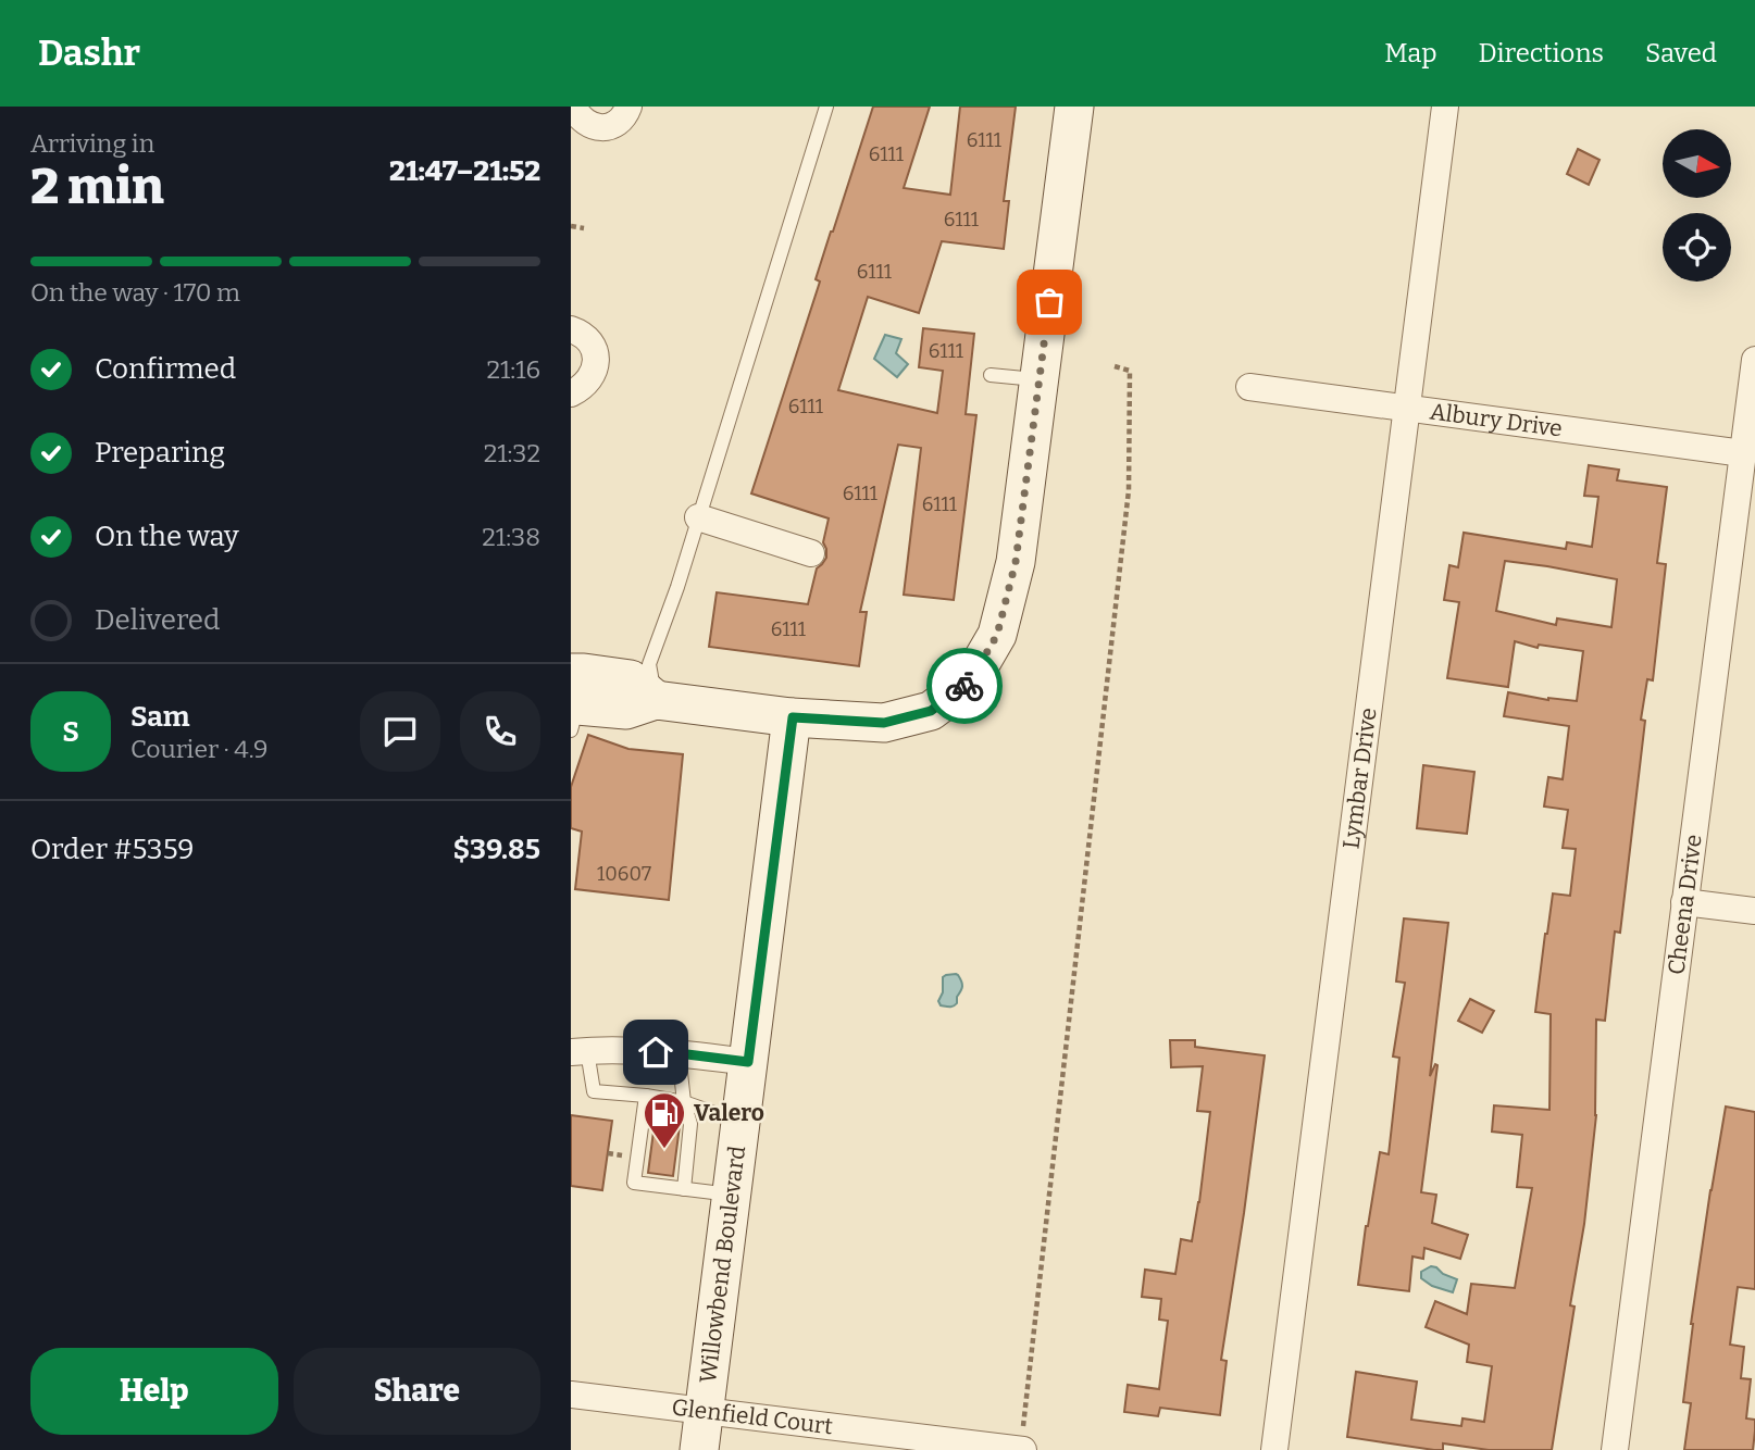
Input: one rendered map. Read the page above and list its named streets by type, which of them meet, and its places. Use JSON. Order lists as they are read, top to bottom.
{
  "streets": {
    "street": [
      "Albury Drive",
      "Lymbar Drive",
      "Cheena Drive",
      "Willowbend Boulevard",
      "Glenfield Court"
    ]
  },
  "crossings": [
    ["Albury Drive", "Lymbar Drive"],
    ["Albury Drive", "Cheena Drive"],
    ["Willowbend Boulevard", "Glenfield Court"]
  ],
  "places": {
    "fuel station": ["Valero"]
  },
  "house_numbers": [
    "6111",
    "6111",
    "6111",
    "6111",
    "6111",
    "6111",
    "6111",
    "6111",
    "6111",
    "10607"
  ],
  "north": "right",
  "page": {
    "header": "Dashr",
    "nav": ["Map", "Directions", "Saved"],
    "heading": ["2 min", "Arriving in", "21:47–21:52"],
    "panel": [
      "Sam",
      "Courier · 4.9",
      "Order #5359",
      "$39.85"
    ],
    "bar": "On the way · 170 m",
    "list": [
      ["Confirmed", "21:16"],
      ["Preparing", "21:32"],
      ["On the way", "21:38"],
      "Delivered"
    ],
    "round": "S",
    "buttons": ["Help", "Share"]
  }
}
